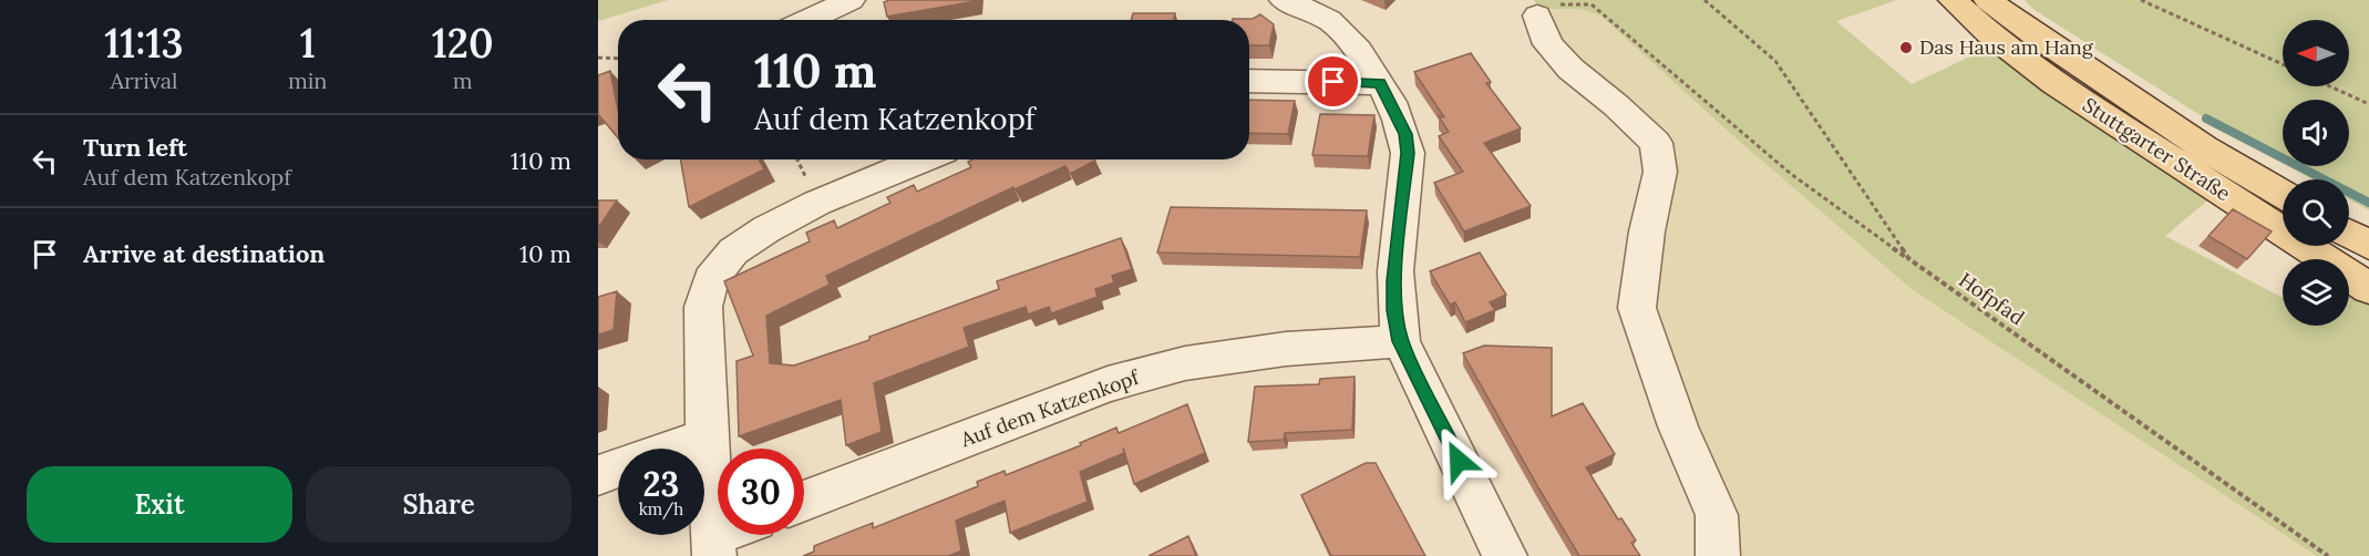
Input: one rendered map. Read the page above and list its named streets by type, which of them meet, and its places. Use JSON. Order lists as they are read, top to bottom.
{
  "streets": {
    "main road": ["Stuttgarter Straße"],
    "street": ["Auf dem Katzenkopf"],
    "path": ["Hofpfad"]
  },
  "places": ["Das Haus am Hang"],
  "north": "left",
  "page": {
    "eta": [
      "11:13",
      "Arrival",
      "1",
      "min",
      "120",
      "m"
    ],
    "turn": ["110 m", "Auf dem Katzenkopf"],
    "list": [
      {
        "name": "Turn left",
        "note": "Auf dem Katzenkopf",
        "value": "110 m"
      },
      {
        "name": "Arrive at destination",
        "value": "10 m"
      }
    ],
    "speed": "23 km/h",
    "limit": "30",
    "buttons": ["Exit", "Share"]
  }
}
